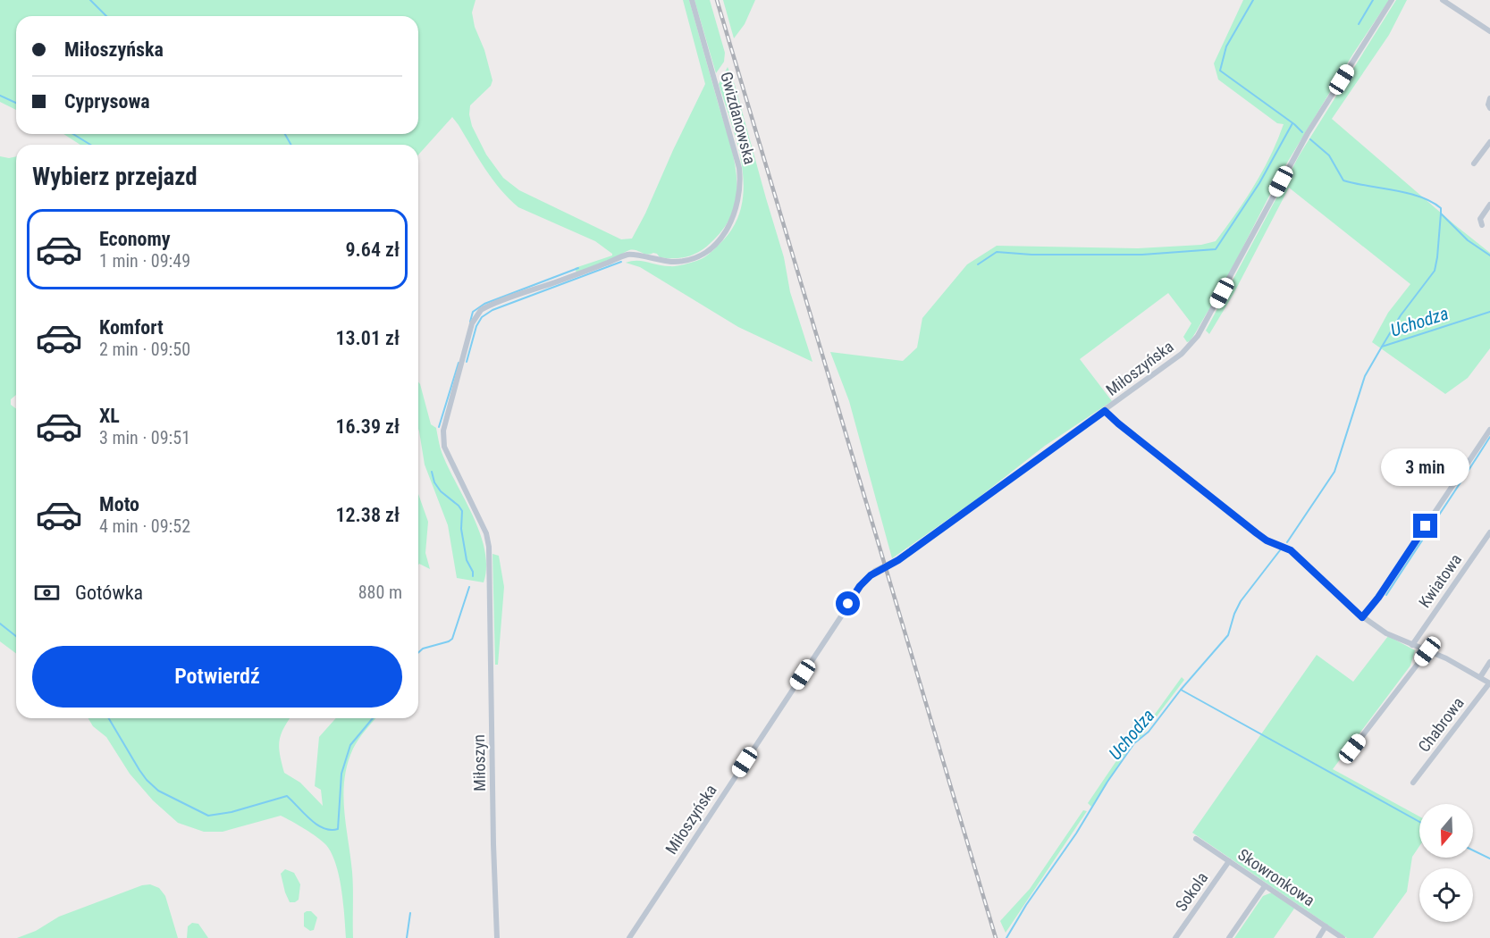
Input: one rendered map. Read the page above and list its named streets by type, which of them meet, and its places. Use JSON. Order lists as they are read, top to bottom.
{
  "streets": {
    "street": [
      "Gwizdanowska",
      "Miłoszyńska",
      "Kwiatowa",
      "Chabrowa",
      "Miłoszyn",
      "Skowronkowa",
      "Sokola"
    ]
  },
  "crossings": [
    ["Gwizdanowska", "Miłoszyn"],
    ["Skowronkowa", "Sokola"]
  ],
  "water": ["Uchodza"],
  "north": "bottom",
  "page": {
    "banner": ["Miłoszyńska", "Cyprysowa"],
    "heading": "Wybierz przejazd",
    "list": [
      {
        "name": "Economy",
        "note": "1 min · 09:49",
        "value": "9.64 zł"
      },
      {
        "name": "Komfort",
        "note": "2 min · 09:50",
        "value": "13.01 zł"
      },
      {
        "name": "XL",
        "note": "3 min · 09:51",
        "value": "16.39 zł"
      },
      {
        "name": "Moto",
        "note": "4 min · 09:52",
        "value": "12.38 zł"
      }
    ],
    "bubble": "3 min",
    "pay": ["Gotówka", "880 m"],
    "buttons": "Potwierdź"
  }
}
